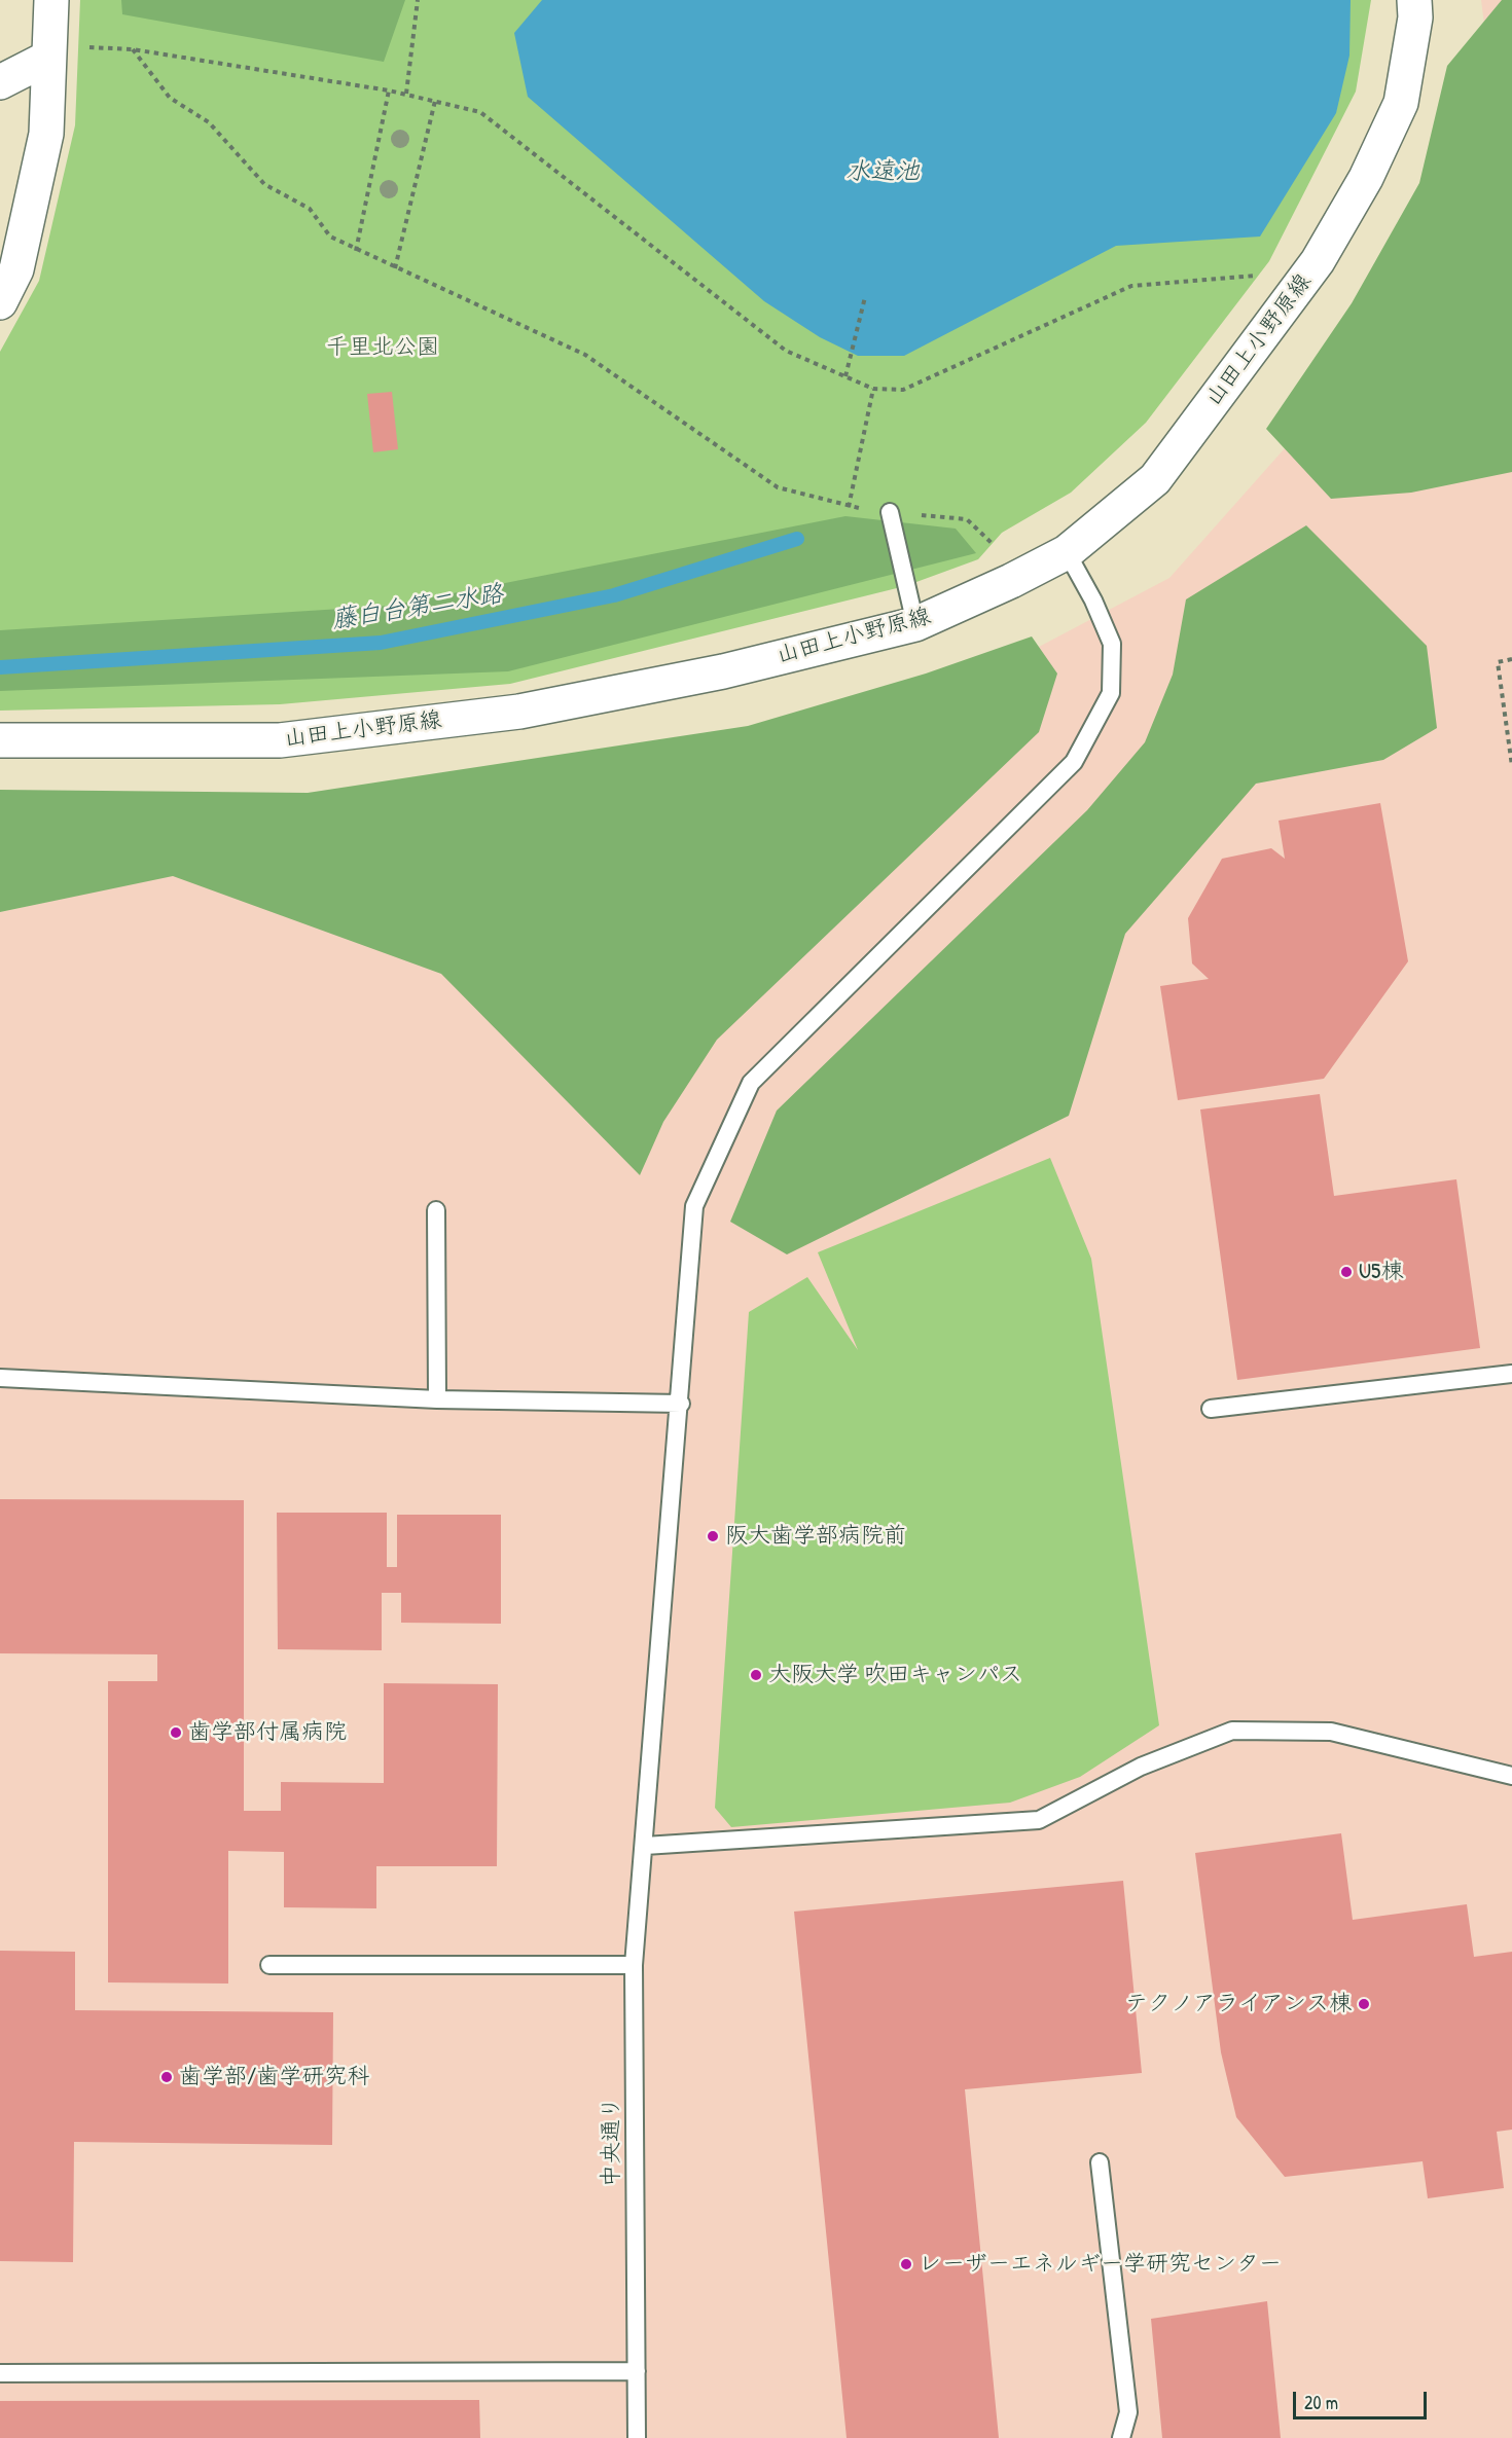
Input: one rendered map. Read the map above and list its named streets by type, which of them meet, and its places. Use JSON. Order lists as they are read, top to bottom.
{
  "streets": {
    "main road": ["山田上小野原線"],
    "lane": ["中央通り"]
  },
  "crossings": [
    ["山田上小野原線", "中央通り"]
  ],
  "water": ["水遠池", "藤白台第二水路"],
  "parks": ["千里北公園"],
  "places": [
    "U5棟",
    "阪大歯学部病院前",
    "大阪大学 吹田キャンパス",
    "歯学部付属病院",
    "テクノアライアンス棟",
    "歯学部/歯学研究科",
    "レーザーエネルギー学研究センター"
  ],
  "scale_bar": "20 m"
}
